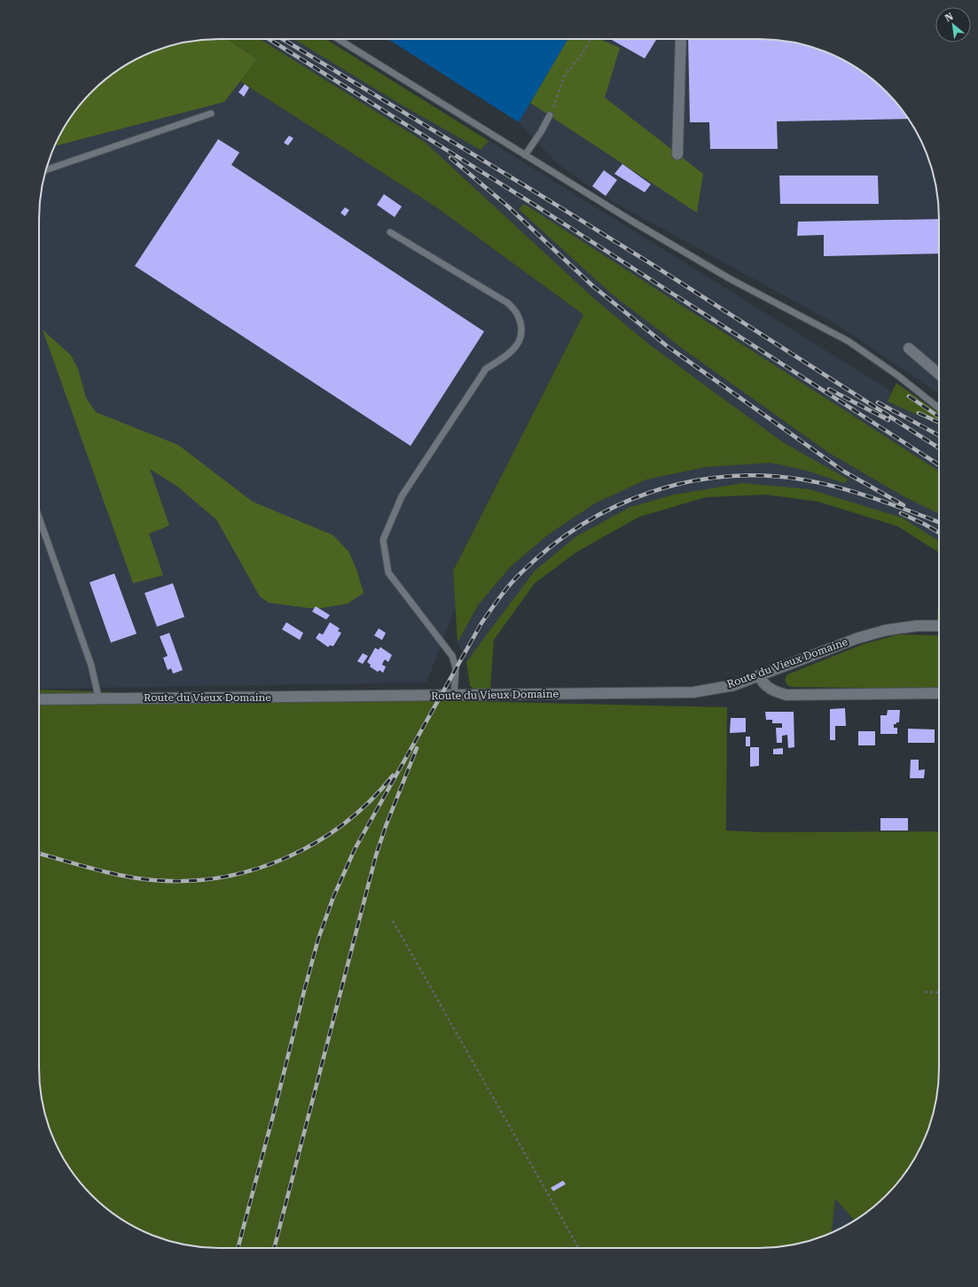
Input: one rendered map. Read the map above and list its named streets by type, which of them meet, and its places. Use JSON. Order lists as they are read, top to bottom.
{
  "streets": {
    "street": ["Route du Vieux Domaine"]
  },
  "north": "top left"
}
